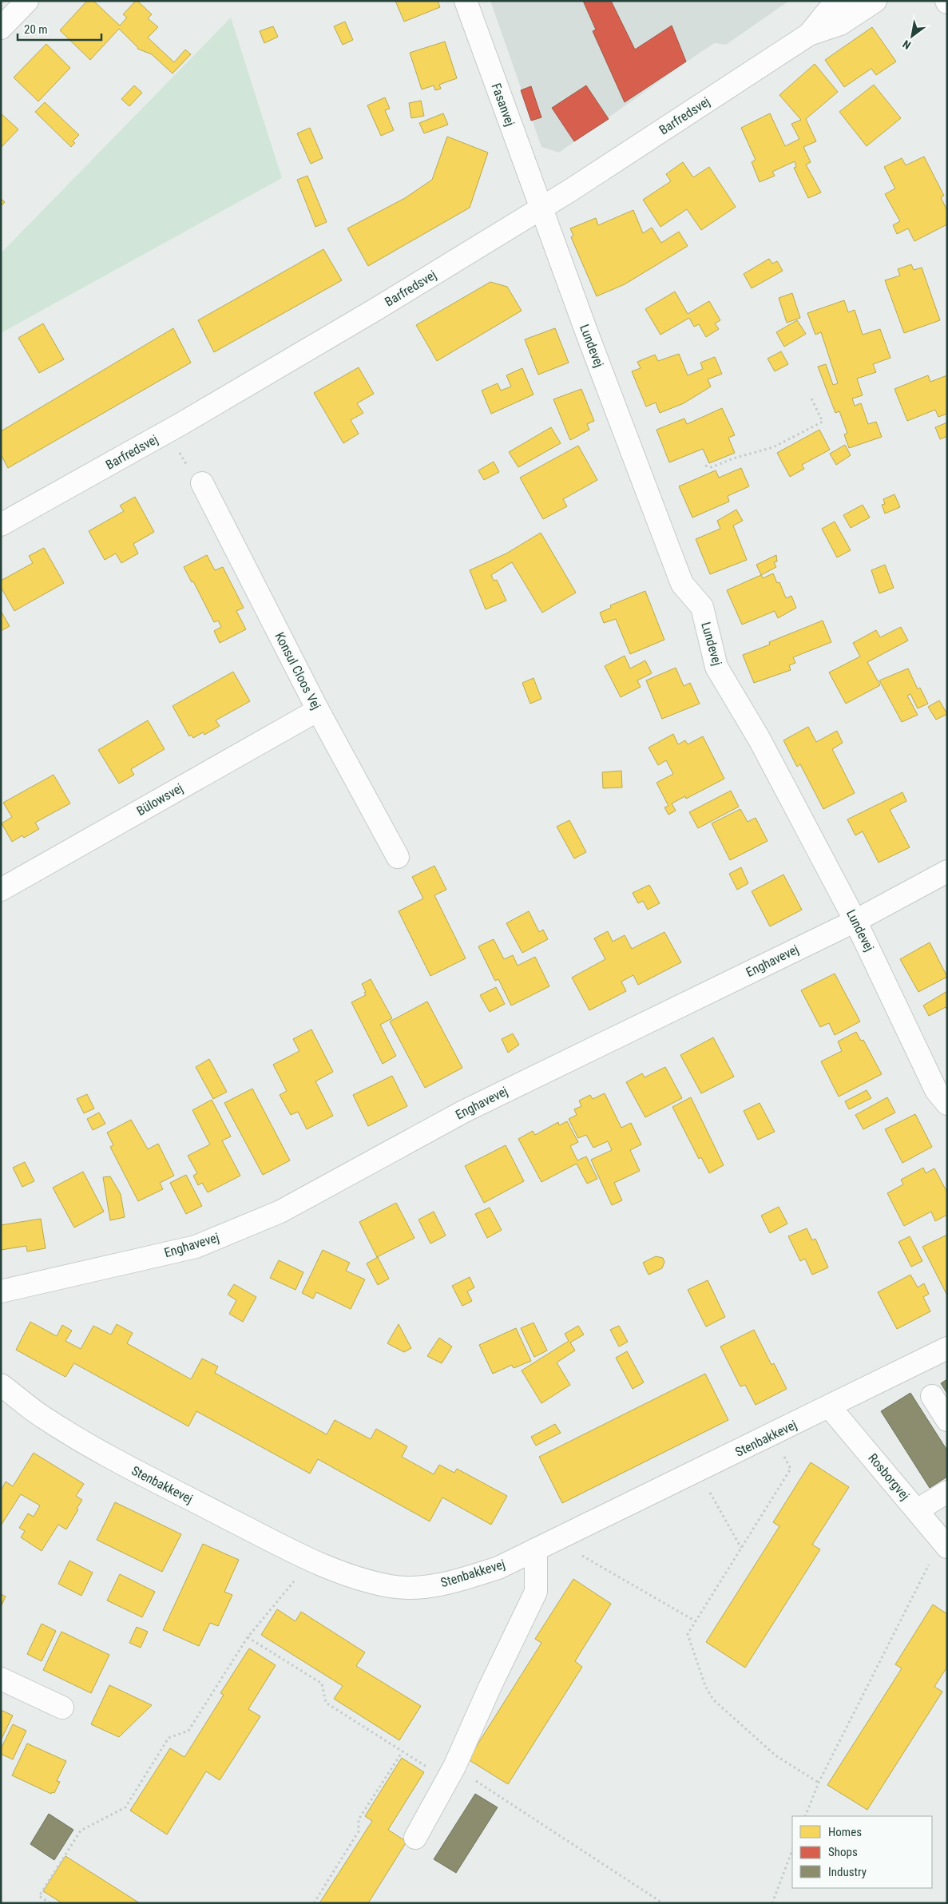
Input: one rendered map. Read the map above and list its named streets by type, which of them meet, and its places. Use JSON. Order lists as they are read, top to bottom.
{
  "streets": {
    "street": [
      "Fasanvej",
      "Barfredsvej",
      "Lundevej",
      "Konsul Cloos Vej",
      "Bülowsvej",
      "Enghavevej",
      "Stenbakkevej",
      "Rosborgvej"
    ]
  },
  "crossings": [
    ["Fasanvej", "Barfredsvej"],
    ["Fasanvej", "Lundevej"],
    ["Barfredsvej", "Lundevej"],
    ["Lundevej", "Enghavevej"],
    ["Konsul Cloos Vej", "Bülowsvej"],
    ["Stenbakkevej", "Rosborgvej"]
  ],
  "legend": ["Homes", "Shops", "Industry"],
  "scale_bar": "20 m",
  "north": "bottom left"
}
